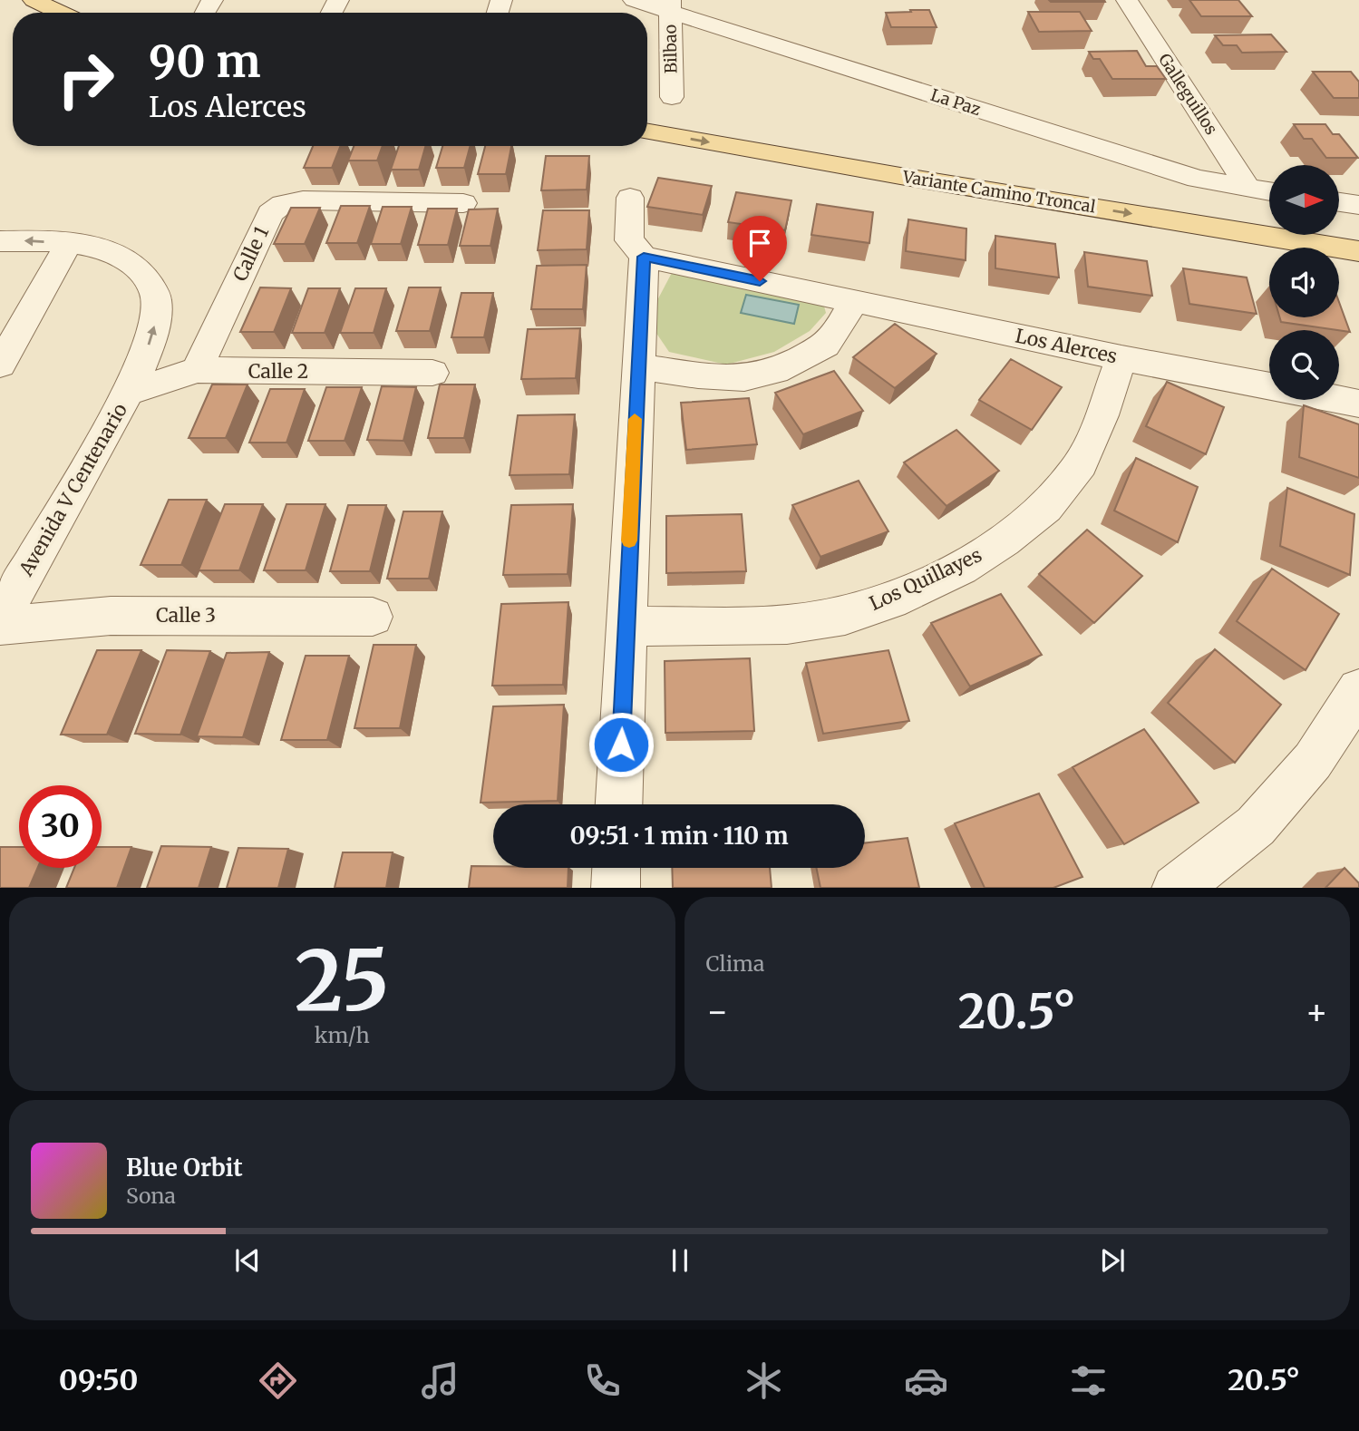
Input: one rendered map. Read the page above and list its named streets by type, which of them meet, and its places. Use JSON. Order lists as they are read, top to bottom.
{
  "streets": {
    "main road": ["Variante Camino Troncal"],
    "street": [
      "Bilbao",
      "Galleguillos",
      "La Paz",
      "Calle 1",
      "Los Alerces",
      "Calle 2",
      "Avenida V Centenario",
      "Los Quillayes",
      "Calle 3"
    ]
  },
  "crossings": [
    ["Bilbao", "La Paz"],
    ["Galleguillos", "La Paz"],
    ["Calle 1", "Calle 2"],
    ["Los Alerces", "Los Quillayes"],
    ["Calle 2", "Avenida V Centenario"]
  ],
  "one_way": ["Variante Camino Troncal"],
  "north": "right",
  "page": {
    "turn": ["90 m", "Los Alerces"],
    "limit": "30",
    "trip": "09:51 · 1 min · 110 m",
    "tile": [
      ["25", "km/h"],
      "Clima"
    ],
    "heat": ["−", "20.5°", "+"],
    "song": ["Blue Orbit", "Sona"],
    "tabs": ["09:50", "20.5°"]
  }
}
